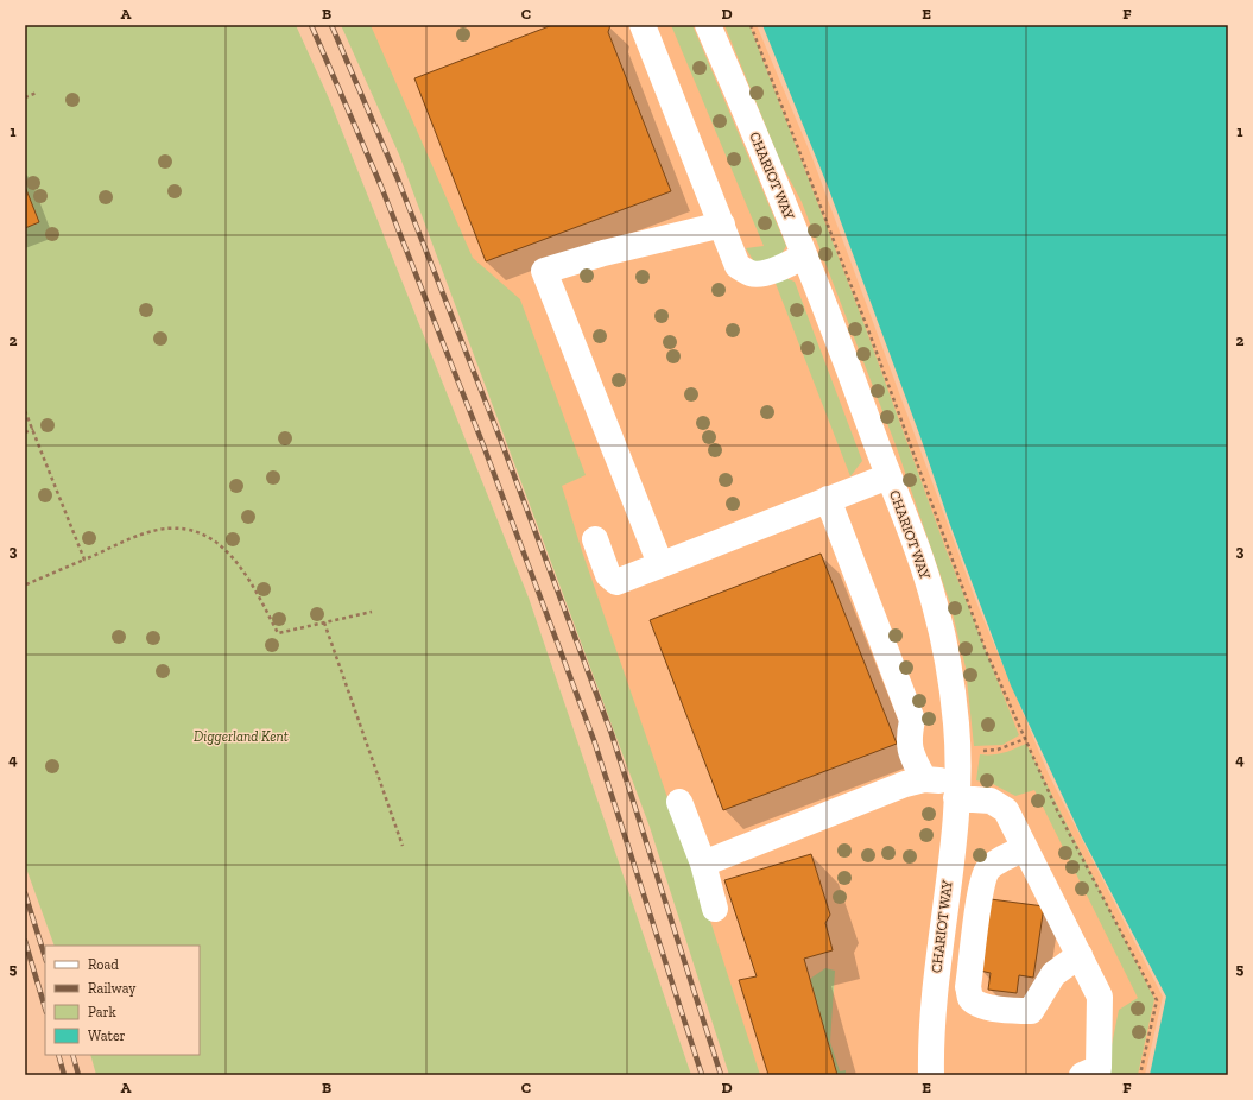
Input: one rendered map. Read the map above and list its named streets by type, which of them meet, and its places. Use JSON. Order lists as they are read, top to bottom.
{
  "streets": {
    "street": ["CHARIOT WAY"]
  },
  "parks": ["Diggerland Kent"],
  "legend": [
    "Road",
    "Railway",
    "Park",
    "Water"
  ],
  "grid": {
    "columns": [
      "A",
      "B",
      "C",
      "D",
      "E",
      "F"
    ],
    "rows": [
      "1",
      "2",
      "3",
      "4",
      "5"
    ]
  }
}
